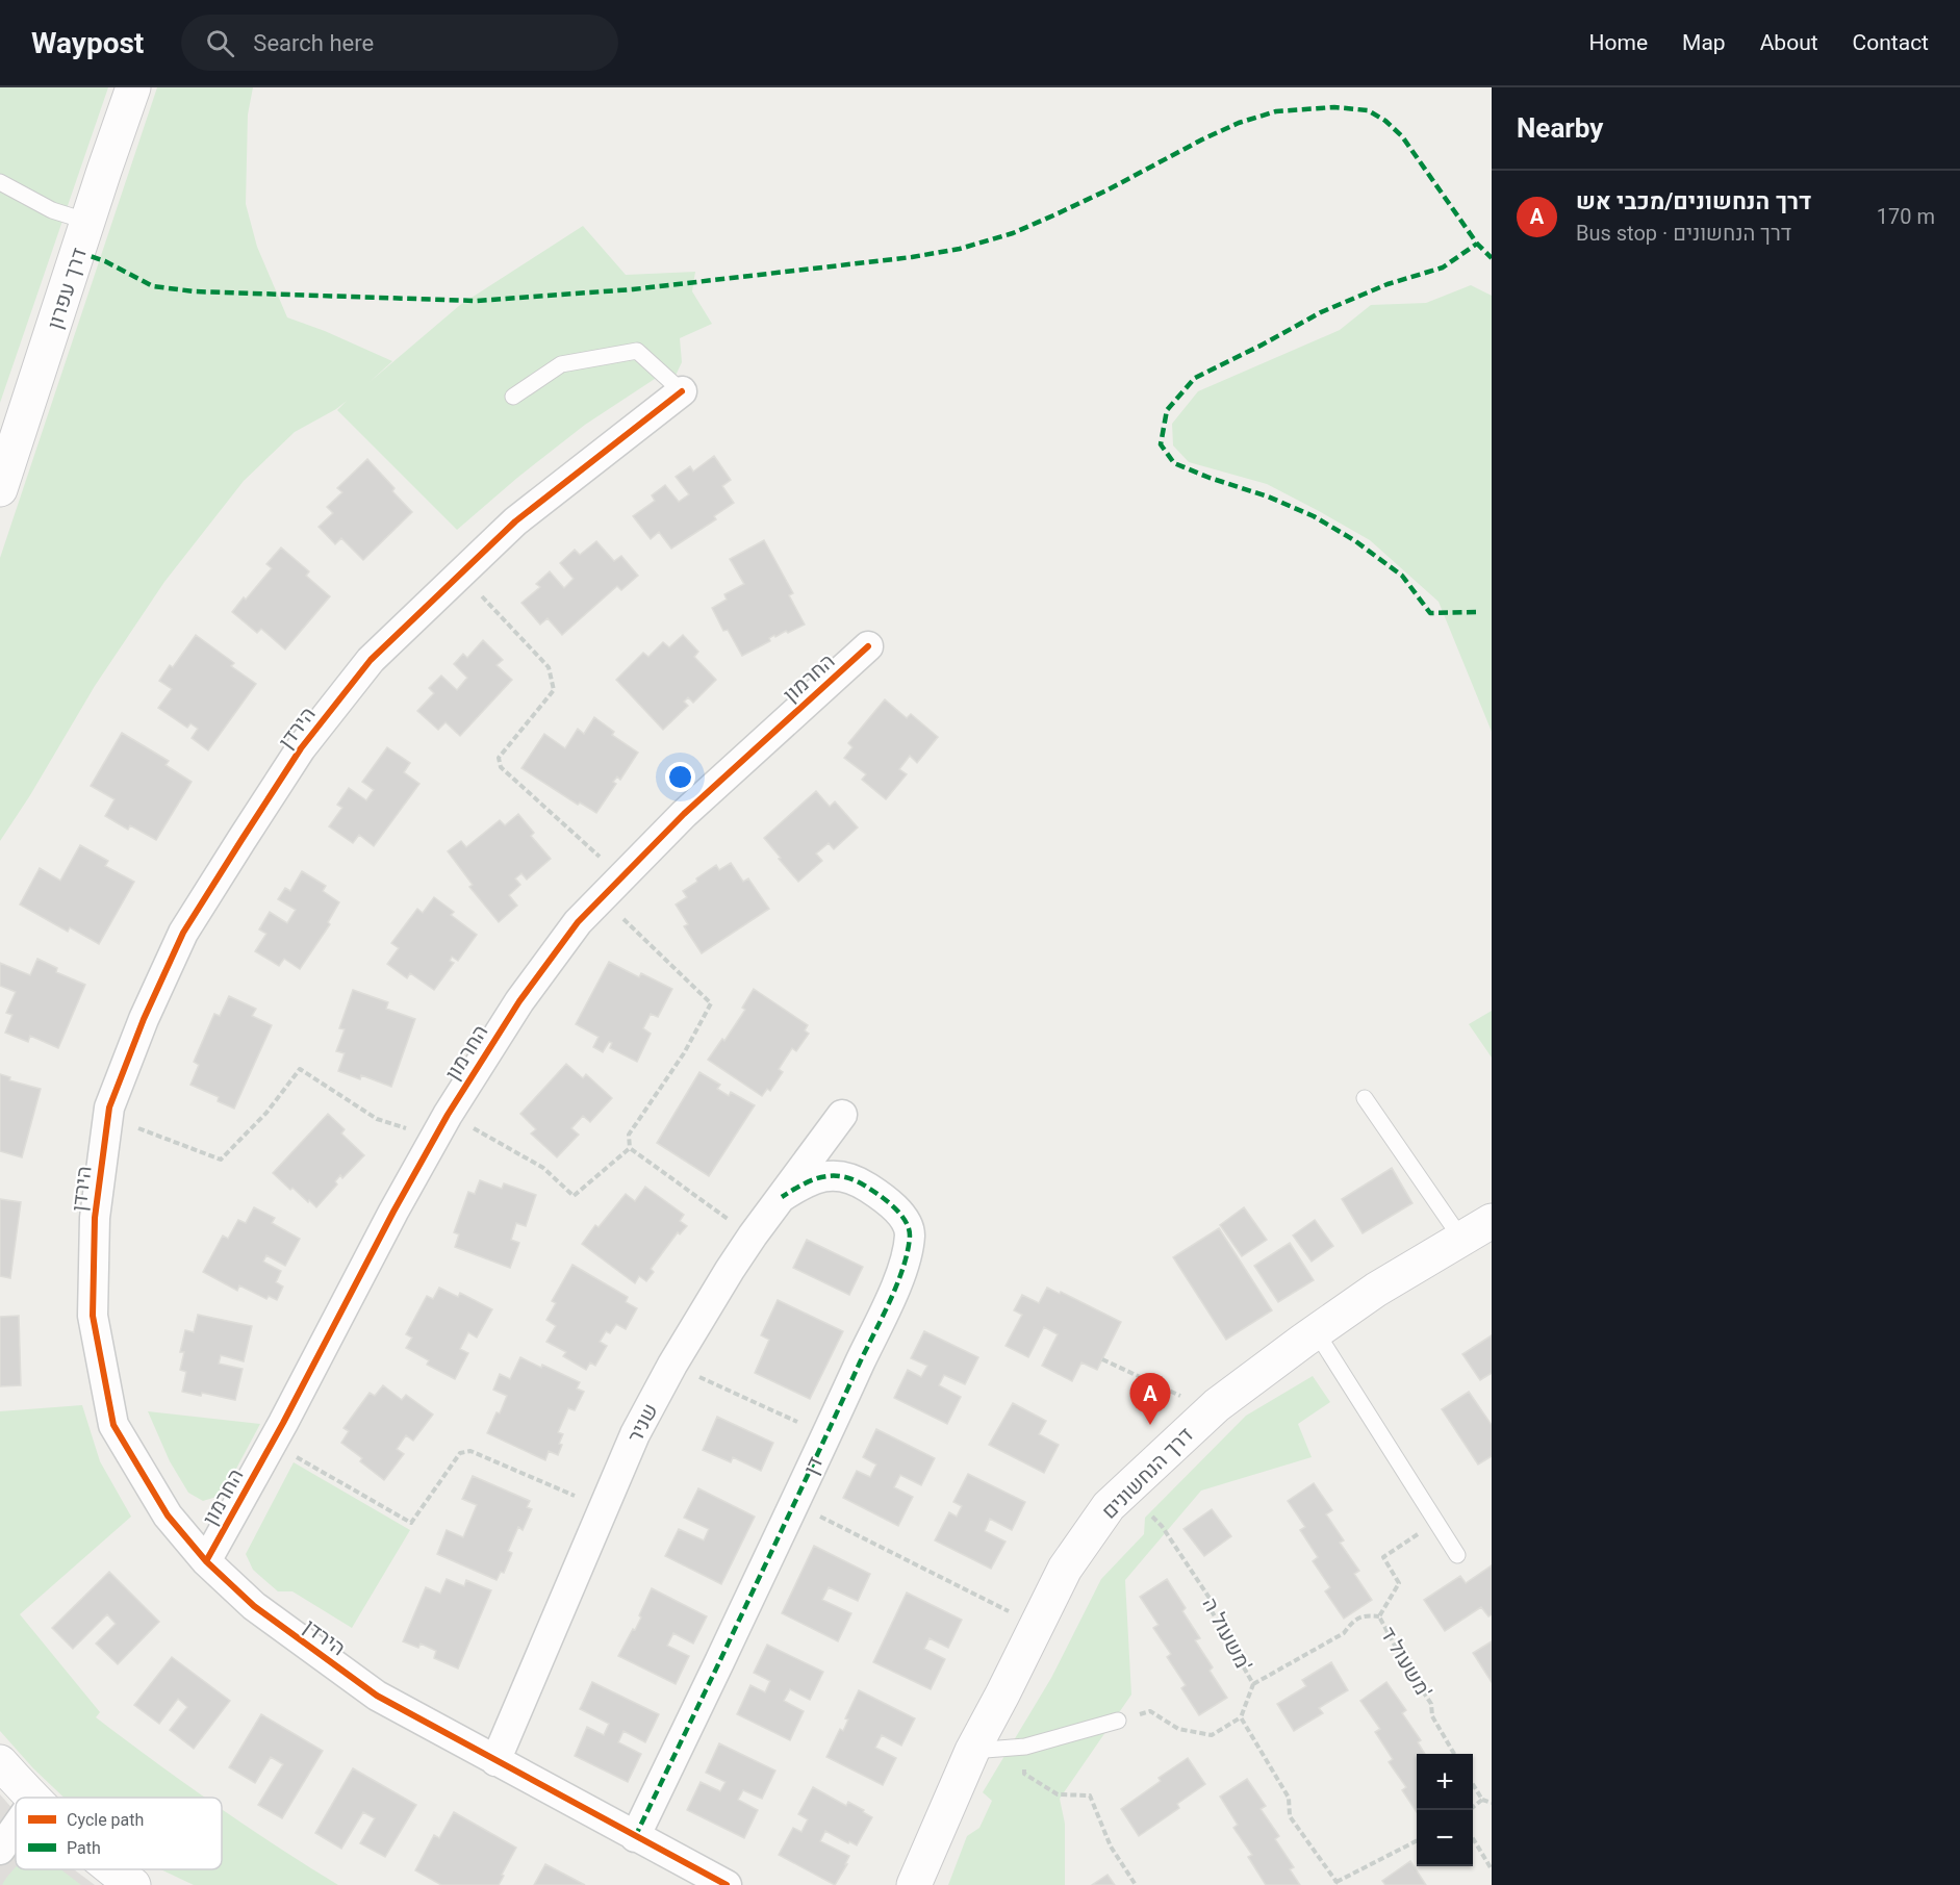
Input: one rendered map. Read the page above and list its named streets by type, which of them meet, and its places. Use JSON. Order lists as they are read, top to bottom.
{
  "streets": {
    "street": [
      "דרך עפרון",
      "החרמון",
      "הירדן",
      "שניר",
      "דן",
      "דרך הנחשונים"
    ],
    "path": ["משעול ה'", "משעול ד'"]
  },
  "crossings": [
    ["החרמון", "הירדן"],
    ["הירדן", "שניר"],
    ["הירדן", "דן"],
    ["שניר", "דן"]
  ],
  "legend": ["Cycle path", "Path"],
  "page": {
    "header": "Waypost",
    "search": "Search here",
    "nav": [
      "Home",
      "Map",
      "About",
      "Contact"
    ],
    "heading": "Nearby",
    "list": [
      {
        "mark": "A",
        "name": "דרך הנחשונים/מכבי אש",
        "note": "Bus stop · דרך הנחשונים",
        "value": "170 m"
      }
    ],
    "pins": "A",
    "map_buttons": ["+", "−"]
  }
}
